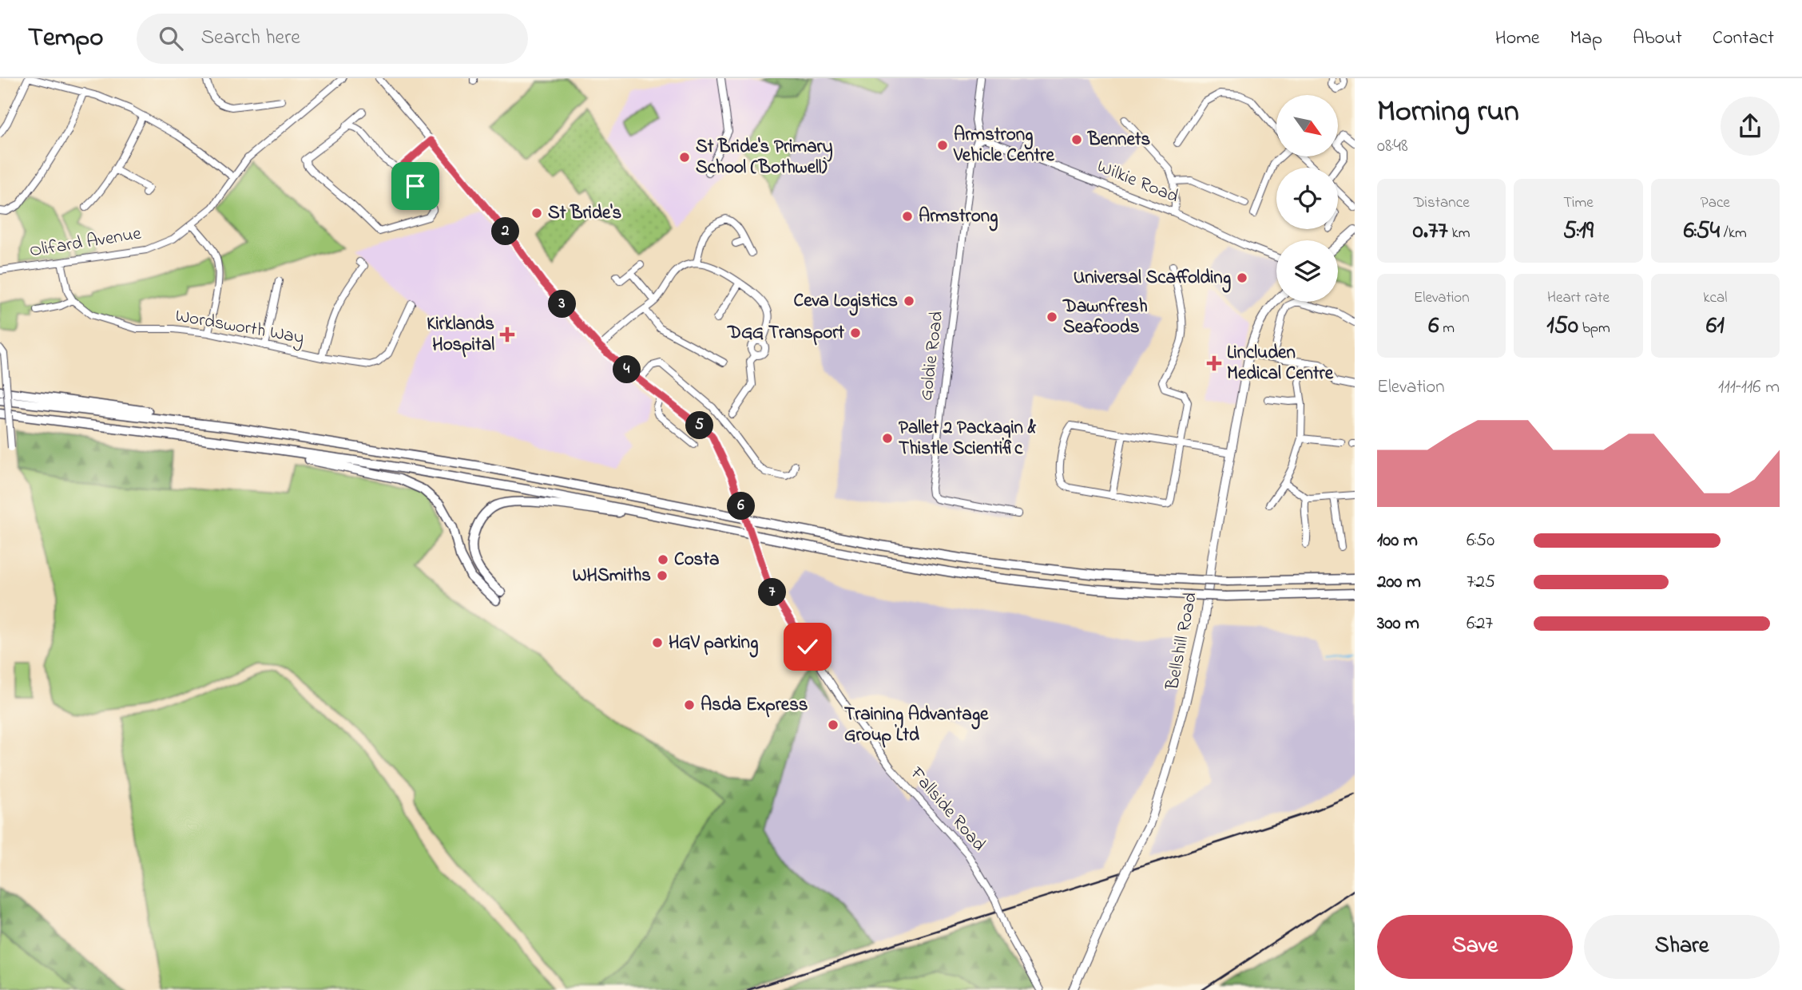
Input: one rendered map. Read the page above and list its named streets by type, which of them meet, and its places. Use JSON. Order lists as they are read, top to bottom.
{
  "streets": {
    "main road": ["Bellshill Road"],
    "street": [
      "Wilkie Road",
      "Olifard Avenue",
      "Wordsworth Way",
      "Goldie Road",
      "Fallside Road"
    ]
  },
  "crossings": [
    ["Wilkie Road", "Goldie Road"]
  ],
  "places": {
    "other": [
      "Bennets",
      "Armstrong Vehicle Centre",
      "St Bride's Primary School (Bothwell)",
      "St Bride's",
      "Armstrong",
      "Universal Scaffolding",
      "Ceva Logistics",
      "Dawnfresh Seafoods",
      "DGG Transport",
      "Pallet 2 Packagin & Thistle Scientific",
      "Costa",
      "WHSmiths",
      "HGV parking",
      "Asda Express",
      "Training Advantage Group Ltd"
    ],
    "health": ["Kirklands Hospital", "Lincluden Medical Centre"]
  },
  "north": "bottom right",
  "page": {
    "header": "Tempo",
    "search": "Search here",
    "nav": [
      "Home",
      "Map",
      "About",
      "Contact"
    ],
    "heading": ["Morning run", "08:48"],
    "stats": [
      ["Distance", "0.77 km"],
      ["Time", "5:19"],
      ["Pace", "6:54 /km"],
      ["Elevation", "6 m"],
      ["Heart rate", "150 bpm"],
      ["kcal", "61"]
    ],
    "pins": [
      "2",
      "3",
      "4",
      "5",
      "6",
      "7"
    ],
    "chart": ["Elevation", "111–116 m"],
    "list": [
      {
        "name": "100 m",
        "note": "6:50"
      },
      {
        "name": "200 m",
        "note": "7:25"
      },
      {
        "name": "300 m",
        "note": "6:27"
      }
    ],
    "buttons": ["Save", "Share"]
  }
}
